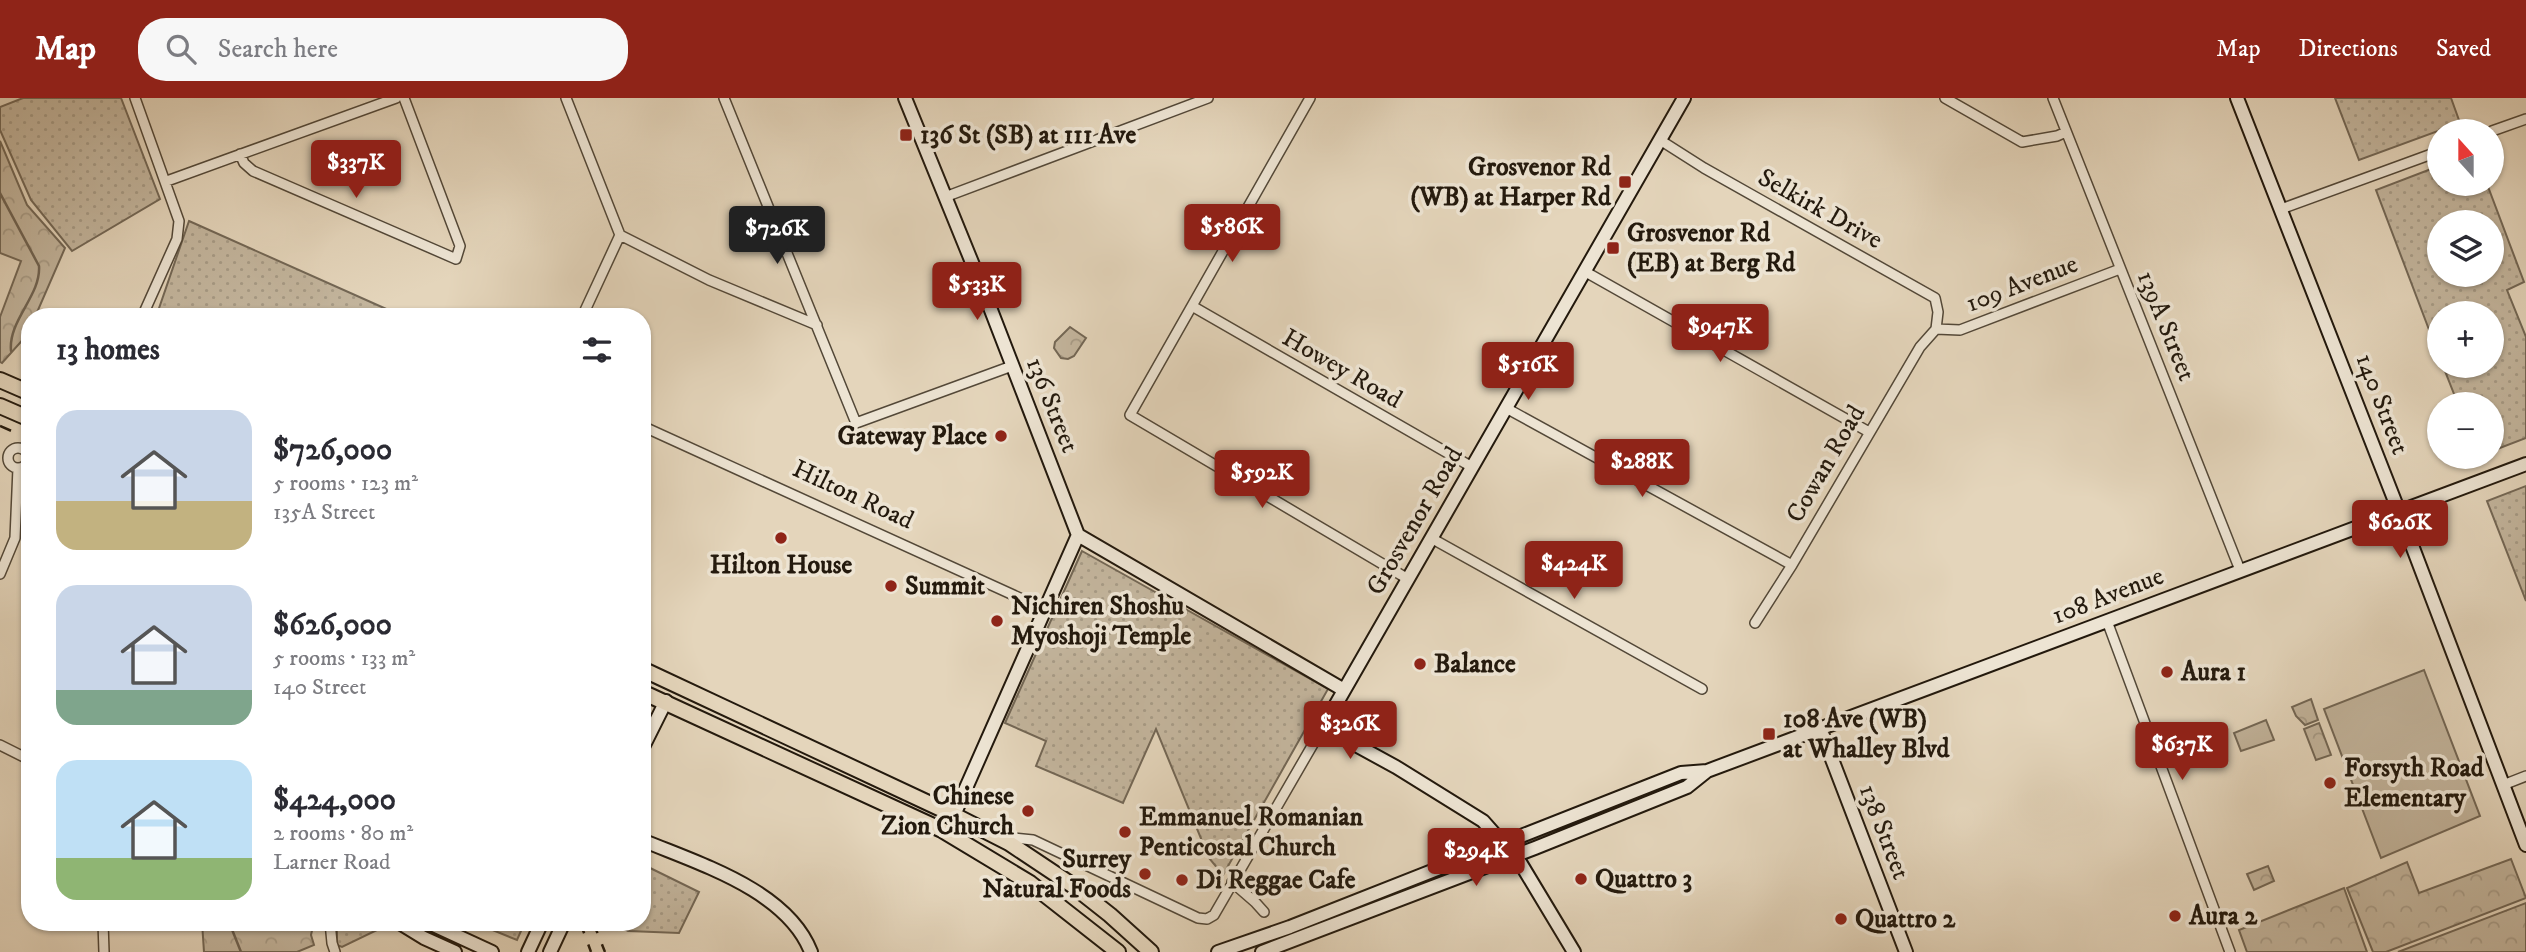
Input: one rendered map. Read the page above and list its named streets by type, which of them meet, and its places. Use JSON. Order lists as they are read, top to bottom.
{
  "streets": {
    "main road": [
      "140 Street",
      "136 Street",
      "Grosvenor Road",
      "108 Avenue",
      "138 Street"
    ],
    "street": [
      "Selkirk Drive",
      "109 Avenue",
      "139A Street",
      "Howey Road",
      "Cowan Road",
      "Hilton Road"
    ]
  },
  "crossings": [
    ["Selkirk Drive", "109 Avenue"],
    ["Selkirk Drive", "Cowan Road"],
    ["Selkirk Drive", "Grosvenor Road"],
    ["109 Avenue", "139A Street"],
    ["109 Avenue", "Cowan Road"],
    ["139A Street", "108 Avenue"],
    ["Howey Road", "Grosvenor Road"],
    ["140 Street", "108 Avenue"],
    ["108 Avenue", "138 Street"]
  ],
  "places": {
    "transit": [
      "136 St (SB) at 111 Ave",
      "Grosvenor Rd (WB) at Harper Rd",
      "Grosvenor Rd (EB) at Berg Rd",
      "108 Ave (WB) at Whalley Blvd"
    ],
    "other": [
      "Gateway Place",
      "Hilton House",
      "Summit",
      "Nichiren Shoshu Myoshoji Temple",
      "Balance",
      "Aura 1",
      "Forsyth Road Elementary",
      "Chinese Zion Church",
      "Emmanuel Romanian Penticostal Church",
      "Surrey Natural Foods",
      "Quattro 3",
      "Di Reggae Cafe",
      "Aura 2",
      "Quattro 2"
    ]
  },
  "north": "top",
  "page": {
    "header": "Map",
    "search": "Search here",
    "nav": ["Map", "Directions", "Saved"],
    "map_buttons": ["+", "−"],
    "price": [
      "$337K",
      "$586K",
      "$726K",
      "$533K",
      "$947K",
      "$516K",
      "$288K",
      "$592K",
      "$626K",
      "$424K",
      "$326K",
      "$637K",
      "$294K"
    ],
    "heading": "13 homes",
    "list": [
      {
        "name": "$726,000",
        "note": "5 rooms · 123 m² · 135A Street"
      },
      {
        "name": "$626,000",
        "note": "5 rooms · 133 m² · 140 Street"
      },
      {
        "name": "$424,000",
        "note": "2 rooms · 80 m² · Larner Road"
      }
    ]
  }
}
